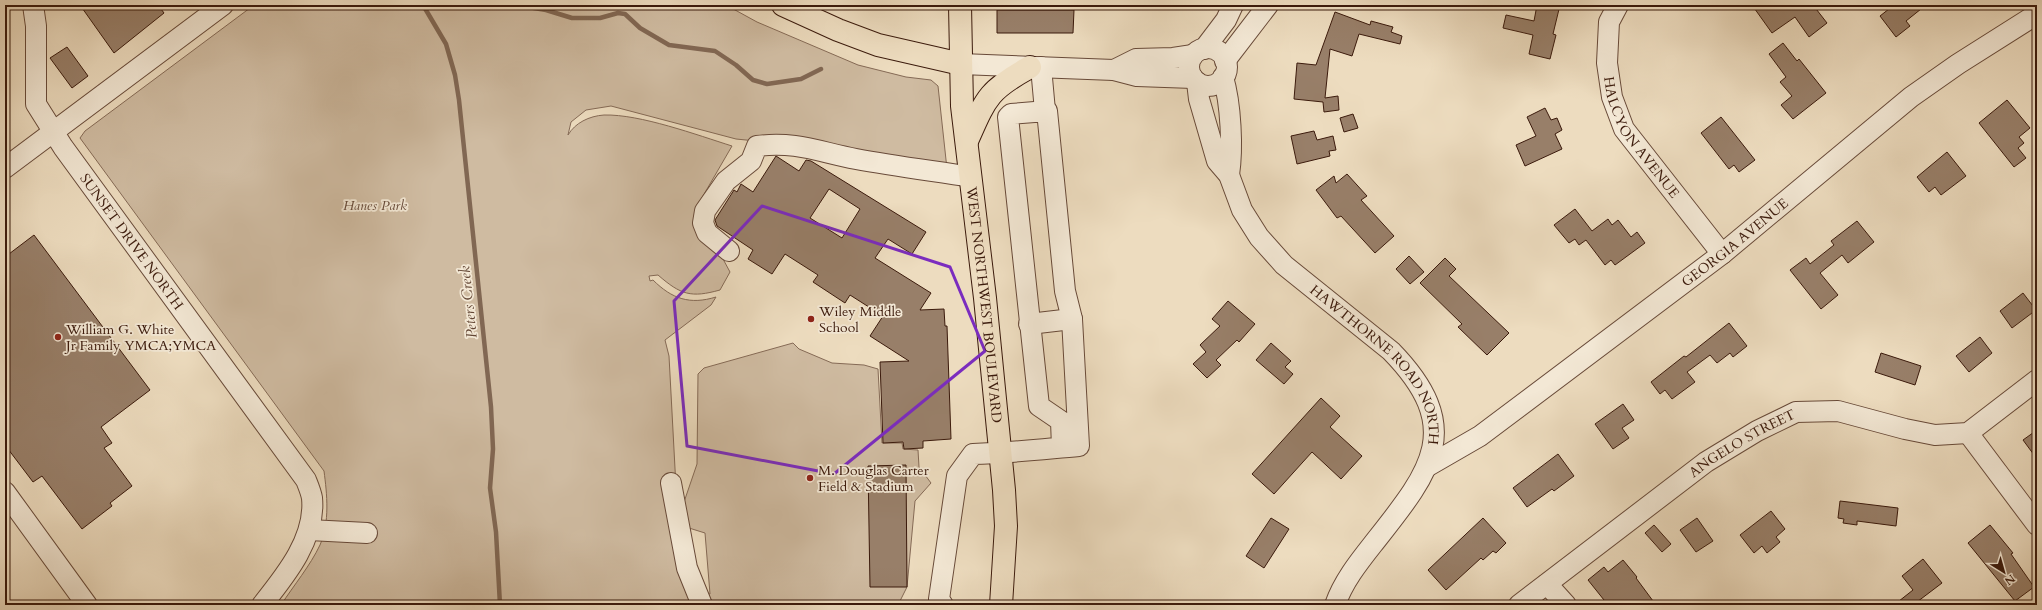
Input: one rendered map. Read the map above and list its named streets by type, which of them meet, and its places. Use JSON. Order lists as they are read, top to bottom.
{
  "streets": {
    "main road": ["WEST NORTHWEST BOULEVARD"],
    "street": [
      "HALCYON AVENUE",
      "SUNSET DRIVE NORTH",
      "GEORGIA AVENUE",
      "HAWTHORNE ROAD NORTH",
      "ANGELO STREET"
    ]
  },
  "crossings": [
    ["HALCYON AVENUE", "GEORGIA AVENUE"],
    ["GEORGIA AVENUE", "HAWTHORNE ROAD NORTH"]
  ],
  "water": ["Peters Creek"],
  "parks": ["Hanes Park"],
  "places": ["Wiley Middle School", "William G. White Jr Family YMCA;YMCA", "M. Douglas Carter Field & Stadium"],
  "north": "bottom right"
}
